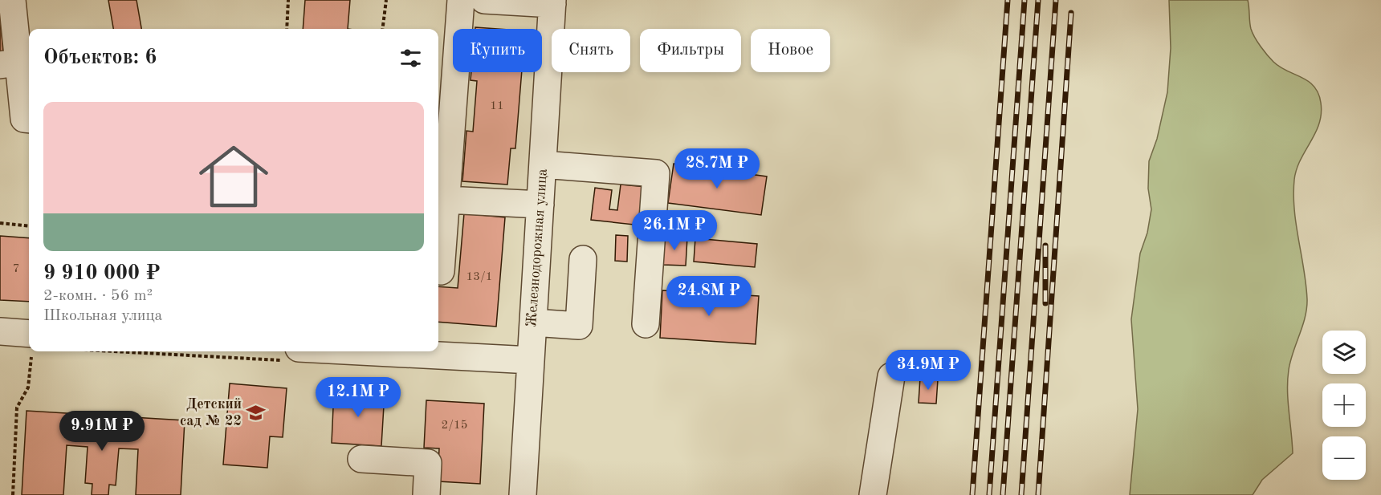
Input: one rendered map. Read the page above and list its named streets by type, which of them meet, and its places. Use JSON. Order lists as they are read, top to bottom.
{
  "streets": {
    "street": ["Железнодорожная улица"]
  },
  "places": {
    "school or university": ["Детский сад № 22"]
  },
  "house_numbers": [
    "11",
    "7",
    "13/1",
    "2/15"
  ],
  "page": {
    "chip": [
      "Купить",
      "Снять",
      "Фильтры",
      "Новое"
    ],
    "heading": "Объектов: 6",
    "list": [
      {
        "name": "9 910 000 ₽",
        "note": "2-комн. · 56 m² · Школьная улица"
      }
    ],
    "price": [
      "28.7M ₽",
      "26.1M ₽",
      "24.8M ₽",
      "34.9M ₽",
      "12.1M ₽",
      "9.91M ₽"
    ],
    "map_buttons": ["+", "−"]
  }
}
